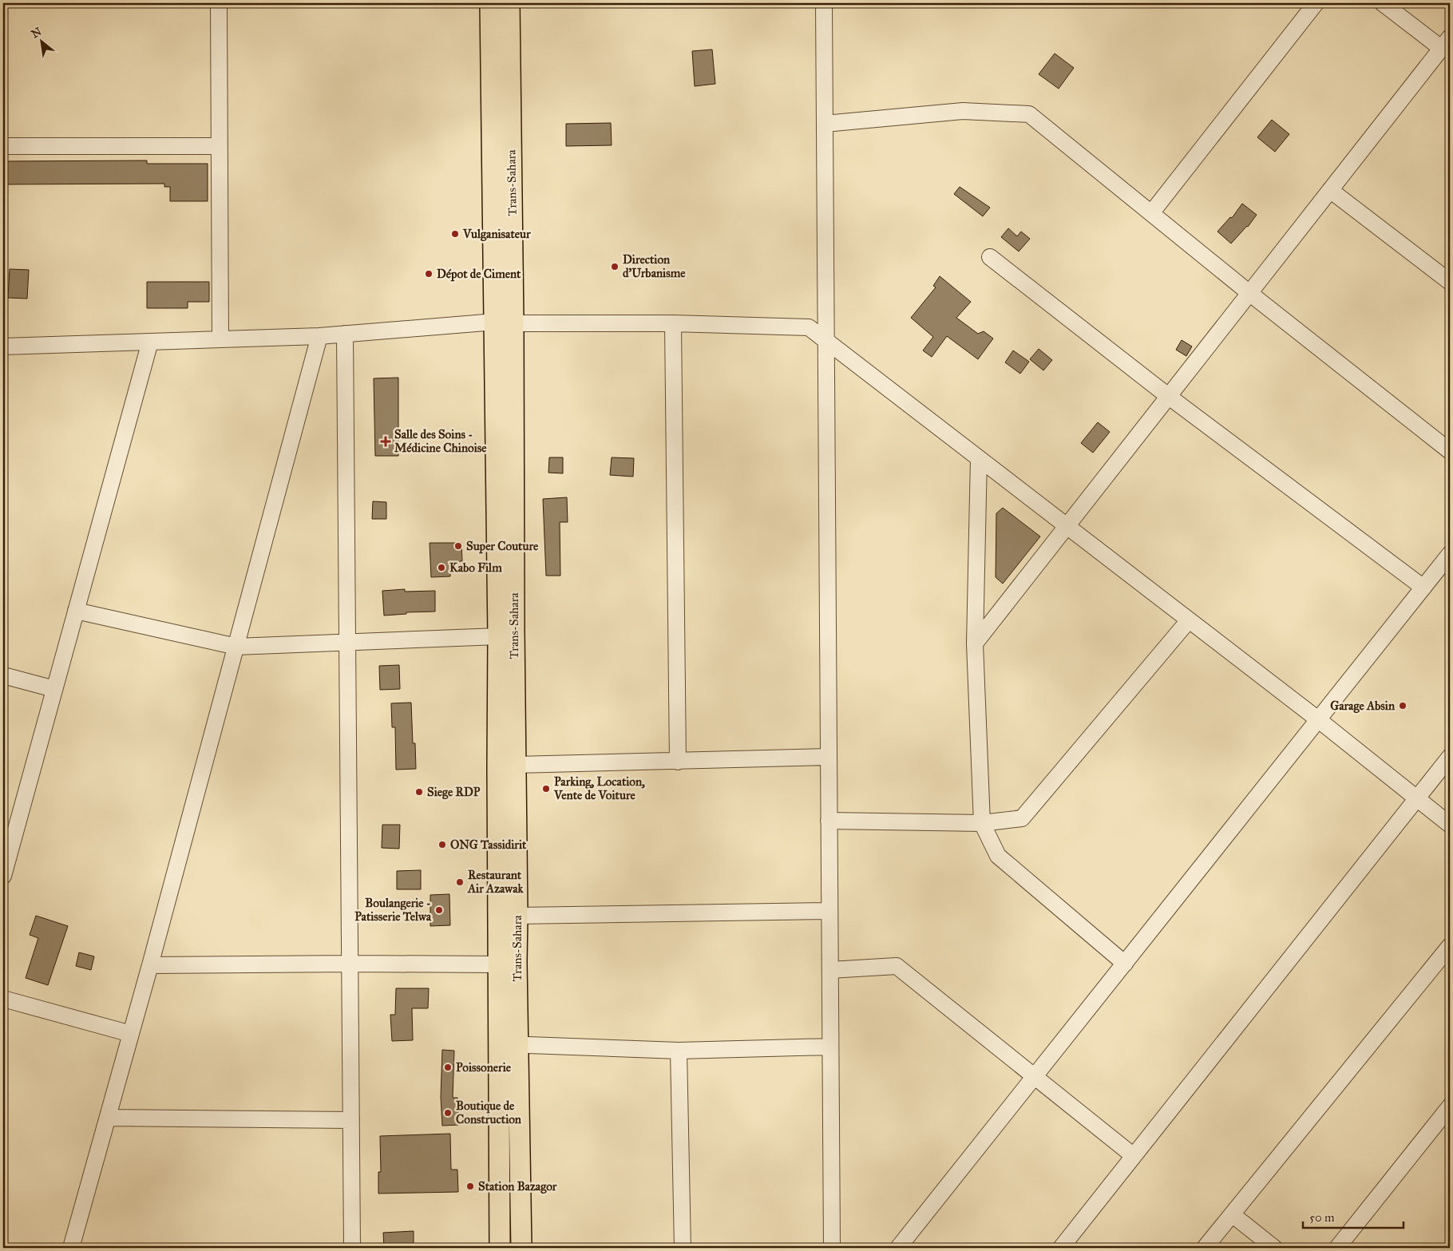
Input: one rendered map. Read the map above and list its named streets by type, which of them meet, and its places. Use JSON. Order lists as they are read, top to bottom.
{
  "streets": {
    "main road": ["Trans-Sahara"]
  },
  "places": {
    "other": [
      "Vulganisateur",
      "Direction d'Urbanisme",
      "Dépot de Ciment",
      "Super Couture",
      "Kabo Film",
      "Garage Absin",
      "Parking, Location, Vente de Voiture",
      "Siege RDP",
      "ONG Tassidirit",
      "Restaurant Air Azawak",
      "Boulangerie - Patisserie Telwa",
      "Poissonerie",
      "Boutique de Construction",
      "Station Bazagor"
    ],
    "health": ["Salle des Soins - Médicine Chinoise"]
  },
  "scale_bar": "50 m",
  "north": "top left"
}
